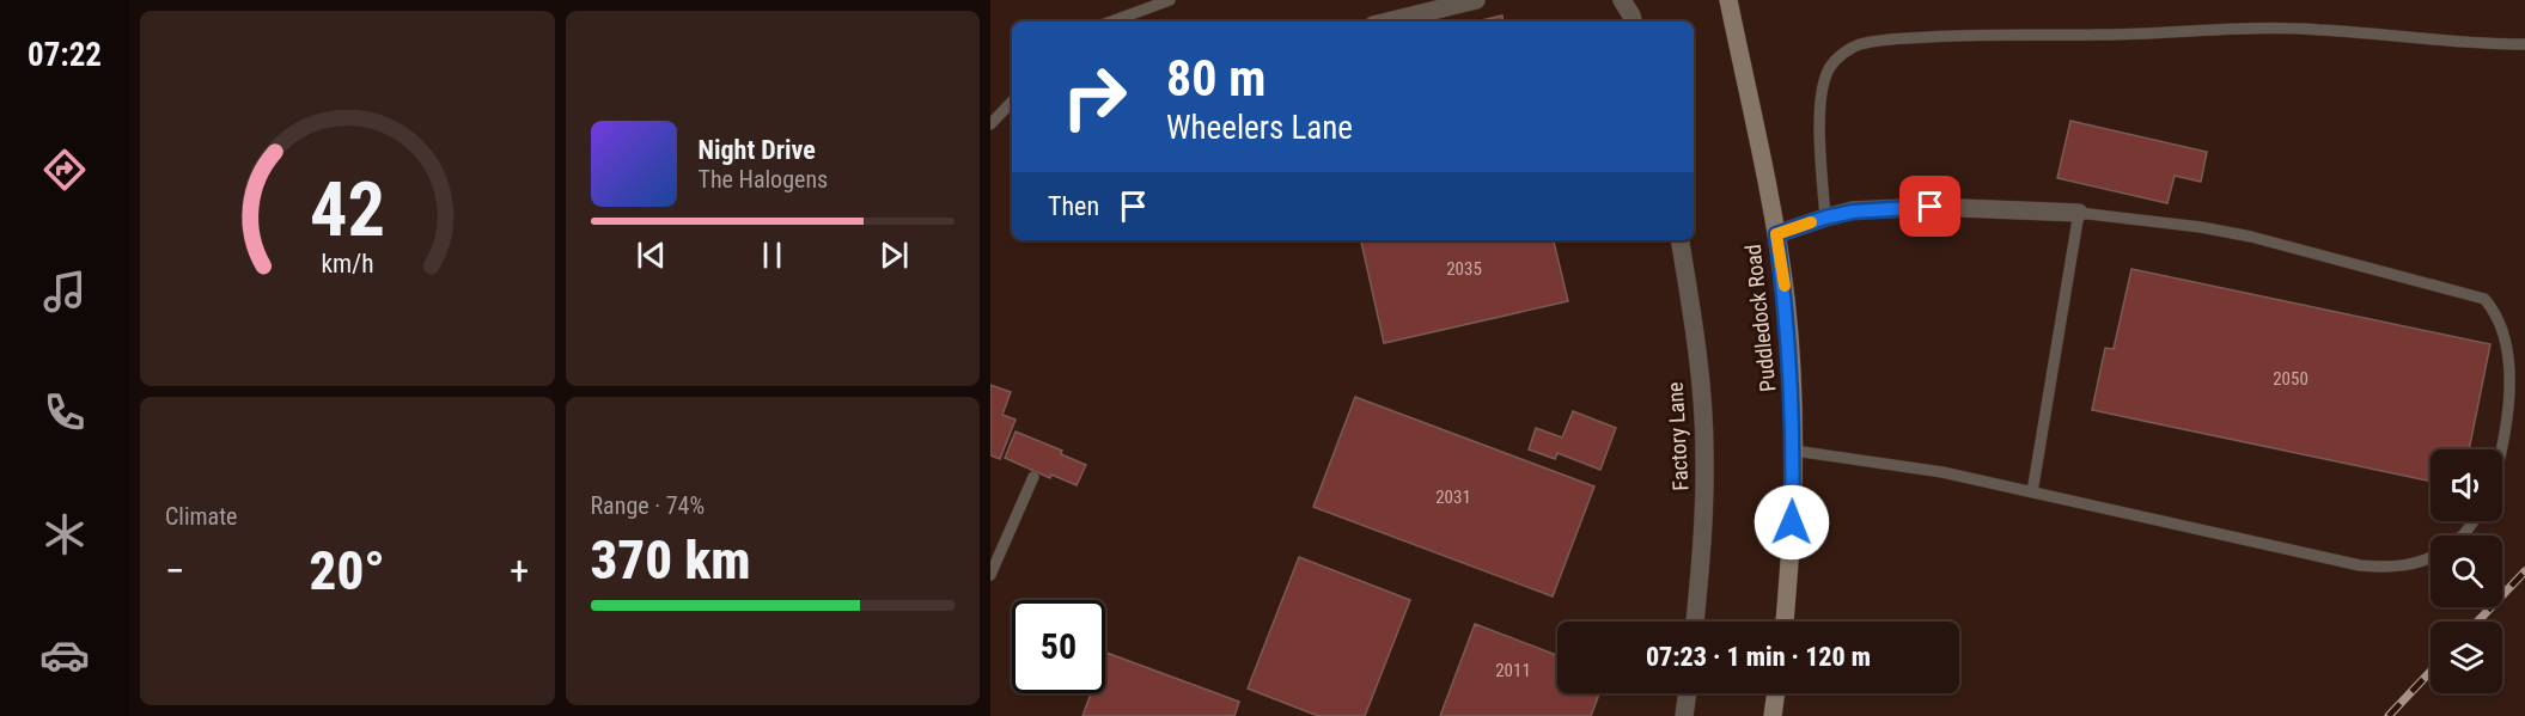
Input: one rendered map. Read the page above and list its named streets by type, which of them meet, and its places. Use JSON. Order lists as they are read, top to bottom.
{
  "streets": {
    "main road": ["Puddledock Road"],
    "street": ["Factory Lane"]
  },
  "house_numbers": [
    "2035",
    "2050",
    "2031",
    "2011"
  ],
  "page": {
    "tabs": "07:22",
    "turn": ["80 m", "Wheelers Lane"],
    "song": ["Night Drive", "The Halogens"],
    "then": "Then",
    "tile": [
      "Climate",
      ["Range · 74%", "370 km"]
    ],
    "heat": ["−", "20°", "+"],
    "limit": "50",
    "trip": "07:23 · 1 min · 120 m",
    "gauge": ["42", "km/h"]
  }
}
